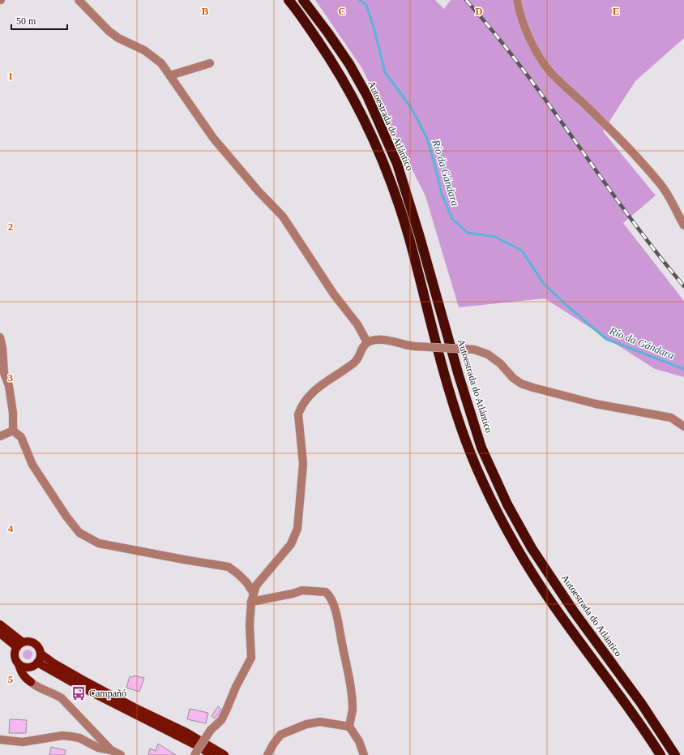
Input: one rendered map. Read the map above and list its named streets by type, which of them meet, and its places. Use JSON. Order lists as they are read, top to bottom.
{
  "streets": {
    "highway": ["Autoestrada do Atlántico"]
  },
  "water": ["Río da Gándara"],
  "places": {
    "bus stop": ["Campañó"]
  },
  "scale_bar": "50 m",
  "grid": {
    "columns": [
      "B",
      "C",
      "D",
      "E"
    ],
    "rows": [
      "1",
      "2",
      "3",
      "4",
      "5"
    ]
  }
}
